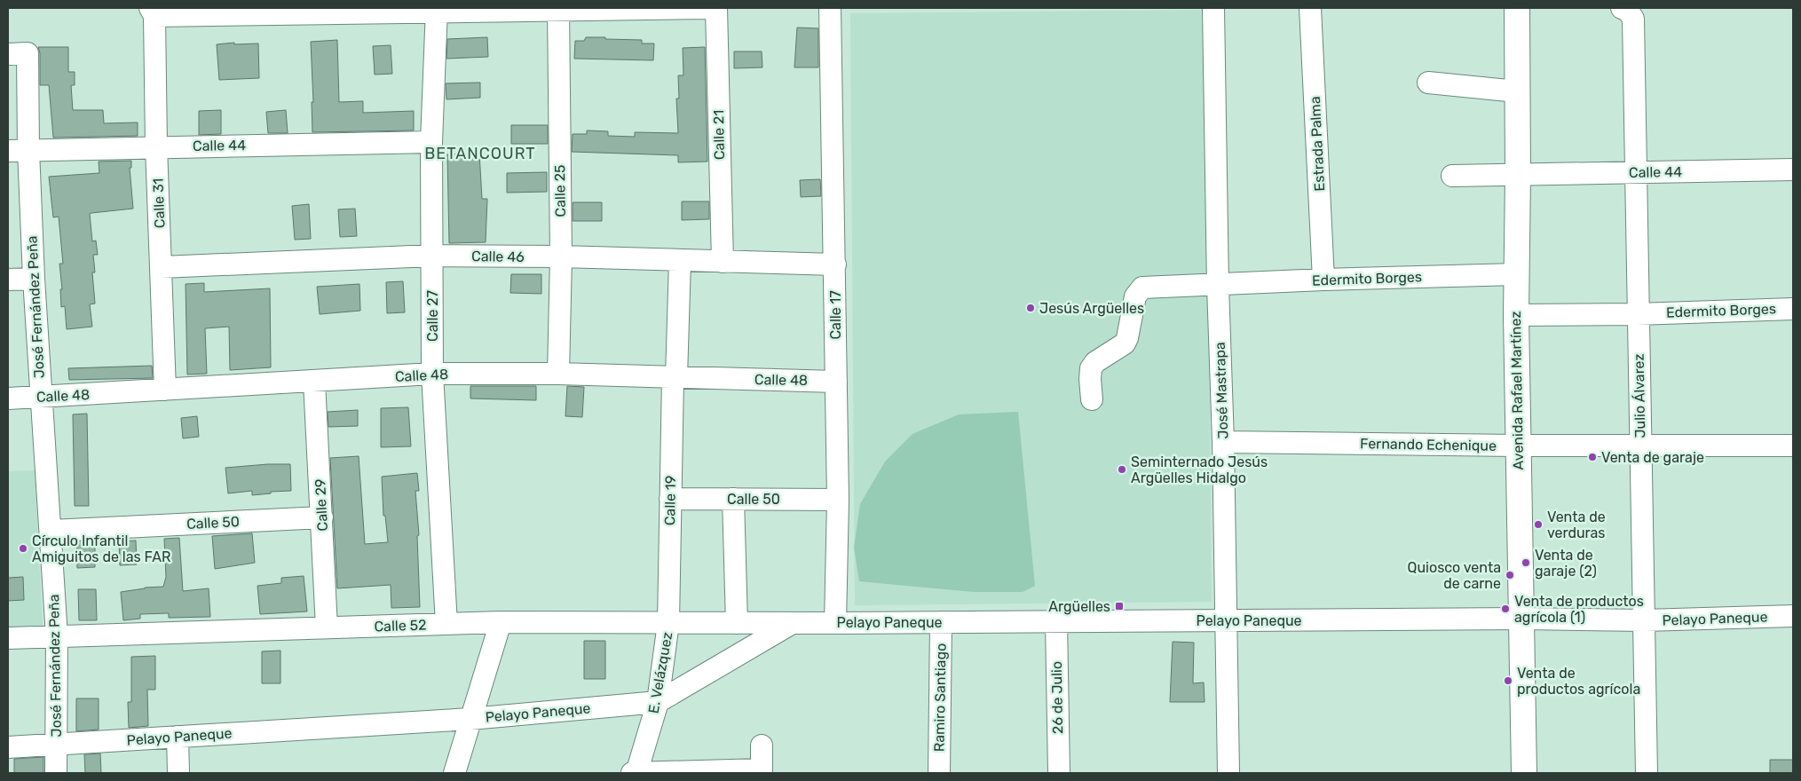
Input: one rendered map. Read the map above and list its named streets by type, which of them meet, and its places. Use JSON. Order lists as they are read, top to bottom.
{
  "streets": {
    "main road": ["Avenida Rafael Martínez"],
    "street": [
      "Calle 21",
      "Estrada Palma",
      "Calle 44",
      "Calle 25",
      "Calle 31",
      "Calle 46",
      "Edermito Borges",
      "José Fernández Peña",
      "Calle 17",
      "Calle 27",
      "Calle 48",
      "José Mastrapa",
      "Julio Álvarez",
      "Fernando Echenique",
      "Calle 50",
      "Calle 19",
      "Calle 29",
      "Pelayo Paneque",
      "Calle 52",
      "E. Velázquez",
      "Ramiro Santiago",
      "26 de Julio"
    ]
  },
  "crossings": [
    ["Calle 21", "Calle 46"],
    ["Estrada Palma", "Edermito Borges"],
    ["Calle 44", "Calle 31"],
    ["Calle 44", "José Fernández Peña"],
    ["Calle 44", "Calle 27"],
    ["Calle 44", "Avenida Rafael Martínez"],
    ["Calle 44", "Julio Álvarez"],
    ["Calle 25", "Calle 46"],
    ["Calle 25", "Calle 48"],
    ["Calle 31", "Calle 46"],
    ["Calle 31", "Calle 48"],
    ["Calle 46", "Calle 17"],
    ["Calle 46", "Calle 27"],
    ["Calle 46", "Calle 19"],
    ["Edermito Borges", "José Mastrapa"],
    ["Edermito Borges", "Avenida Rafael Martínez"],
    ["Edermito Borges", "Julio Álvarez"],
    ["José Fernández Peña", "Calle 48"],
    ["José Fernández Peña", "Calle 50"],
    ["José Fernández Peña", "Pelayo Paneque"],
    ["José Fernández Peña", "Calle 52"],
    ["Calle 17", "Calle 48"],
    ["Calle 17", "Calle 50"],
    ["Calle 17", "Pelayo Paneque"],
    ["Calle 27", "Calle 48"],
    ["Calle 27", "Calle 52"],
    ["Calle 48", "Calle 19"],
    ["Calle 48", "Calle 29"],
    ["José Mastrapa", "Fernando Echenique"],
    ["José Mastrapa", "Pelayo Paneque"],
    ["Avenida Rafael Martínez", "Fernando Echenique"],
    ["Avenida Rafael Martínez", "Pelayo Paneque"],
    ["Julio Álvarez", "Fernando Echenique"],
    ["Julio Álvarez", "Pelayo Paneque"],
    ["Calle 50", "Calle 19"],
    ["Calle 50", "Calle 29"],
    ["Calle 19", "Calle 52"],
    ["Calle 19", "E. Velázquez"],
    ["Calle 29", "Calle 52"],
    ["Pelayo Paneque", "Calle 52"],
    ["Pelayo Paneque", "E. Velázquez"],
    ["Pelayo Paneque", "Ramiro Santiago"],
    ["Pelayo Paneque", "26 de Julio"],
    ["Calle 52", "E. Velázquez"]
  ],
  "districts": ["BETANCOURT"],
  "places": {
    "other": [
      "Jesús Argüelles",
      "Venta de garaje",
      "Seminternado Jesús Argüelles Hidalgo",
      "Venta de verduras",
      "Círculo Infantil Amiguitos de las FAR",
      "Venta de garaje (2)",
      "Quiosco venta de carne",
      "Venta de productos agrícola (1)",
      "Venta de productos agrícola"
    ],
    "transit": ["Argüelles"]
  }
}
